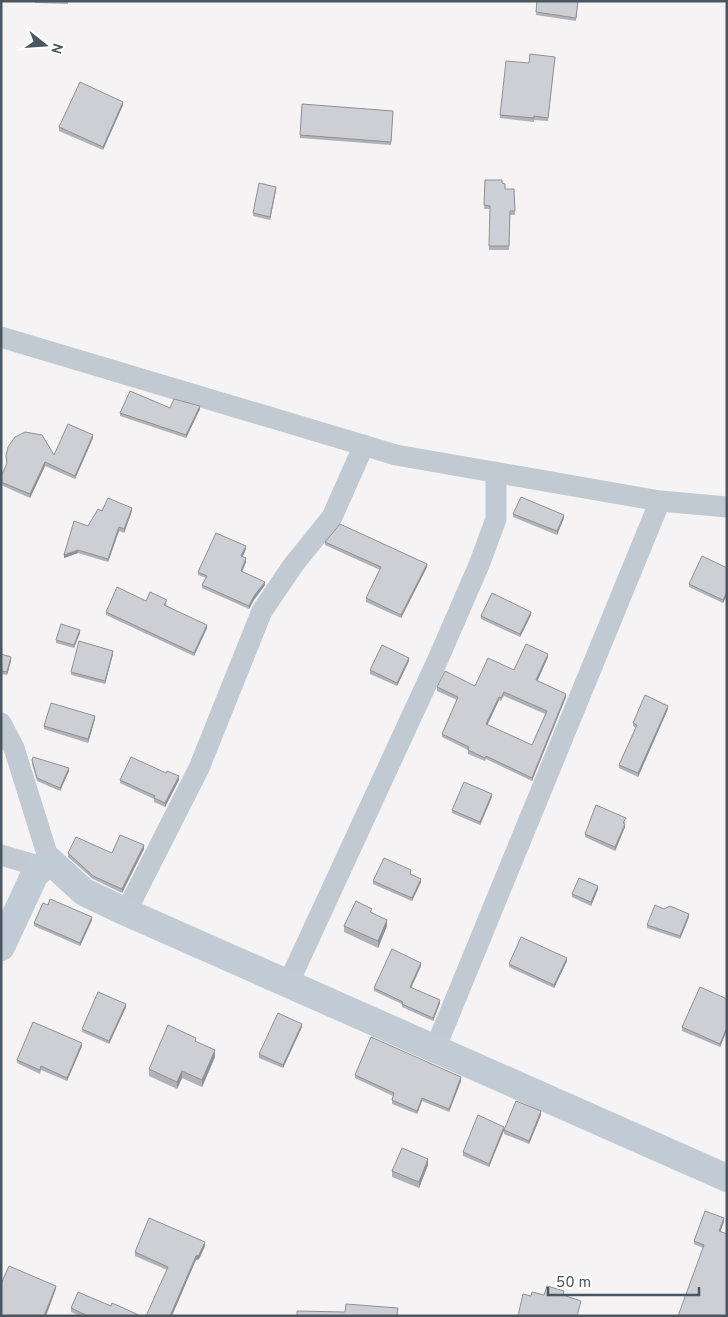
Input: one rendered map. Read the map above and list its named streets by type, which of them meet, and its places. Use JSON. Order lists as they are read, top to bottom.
{
  "scale_bar": "50 m",
  "north": "right"
}
